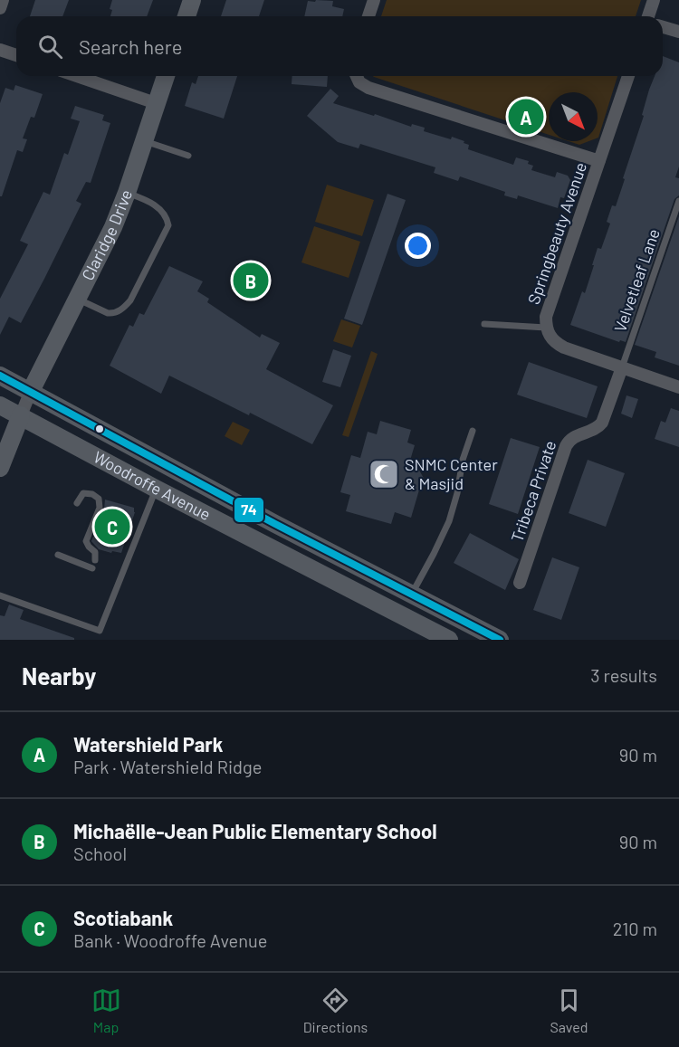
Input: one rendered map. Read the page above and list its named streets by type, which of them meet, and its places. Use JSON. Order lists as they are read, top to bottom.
{
  "streets": {
    "main road": ["Claridge Drive", "Woodroffe Avenue"],
    "street": ["Springbeauty Avenue", "Tribeca Private"],
    "lane": ["Velvetleaf Lane"]
  },
  "crossings": [
    ["Springbeauty Avenue", "Velvetleaf Lane"],
    ["Springbeauty Avenue", "Tribeca Private"],
    ["Claridge Drive", "Woodroffe Avenue"],
    ["Velvetleaf Lane", "Tribeca Private"]
  ],
  "places": {
    "mosque": ["SNMC Center & Masjid"]
  },
  "lines": ["transit line 74"],
  "north": "bottom right",
  "page": {
    "search": "Search here",
    "pins": ["A", "B", "C"],
    "heading": ["Nearby", "3 results"],
    "list": [
      {
        "mark": "A",
        "name": "Watershield Park",
        "note": "Park · Watershield Ridge",
        "value": "90 m"
      },
      {
        "mark": "B",
        "name": "Michaëlle-Jean Public Elementary School",
        "note": "School",
        "value": "90 m"
      },
      {
        "mark": "C",
        "name": "Scotiabank",
        "note": "Bank · Woodroffe Avenue",
        "value": "210 m"
      }
    ],
    "nav": ["Map", "Directions", "Saved"]
  }
}
